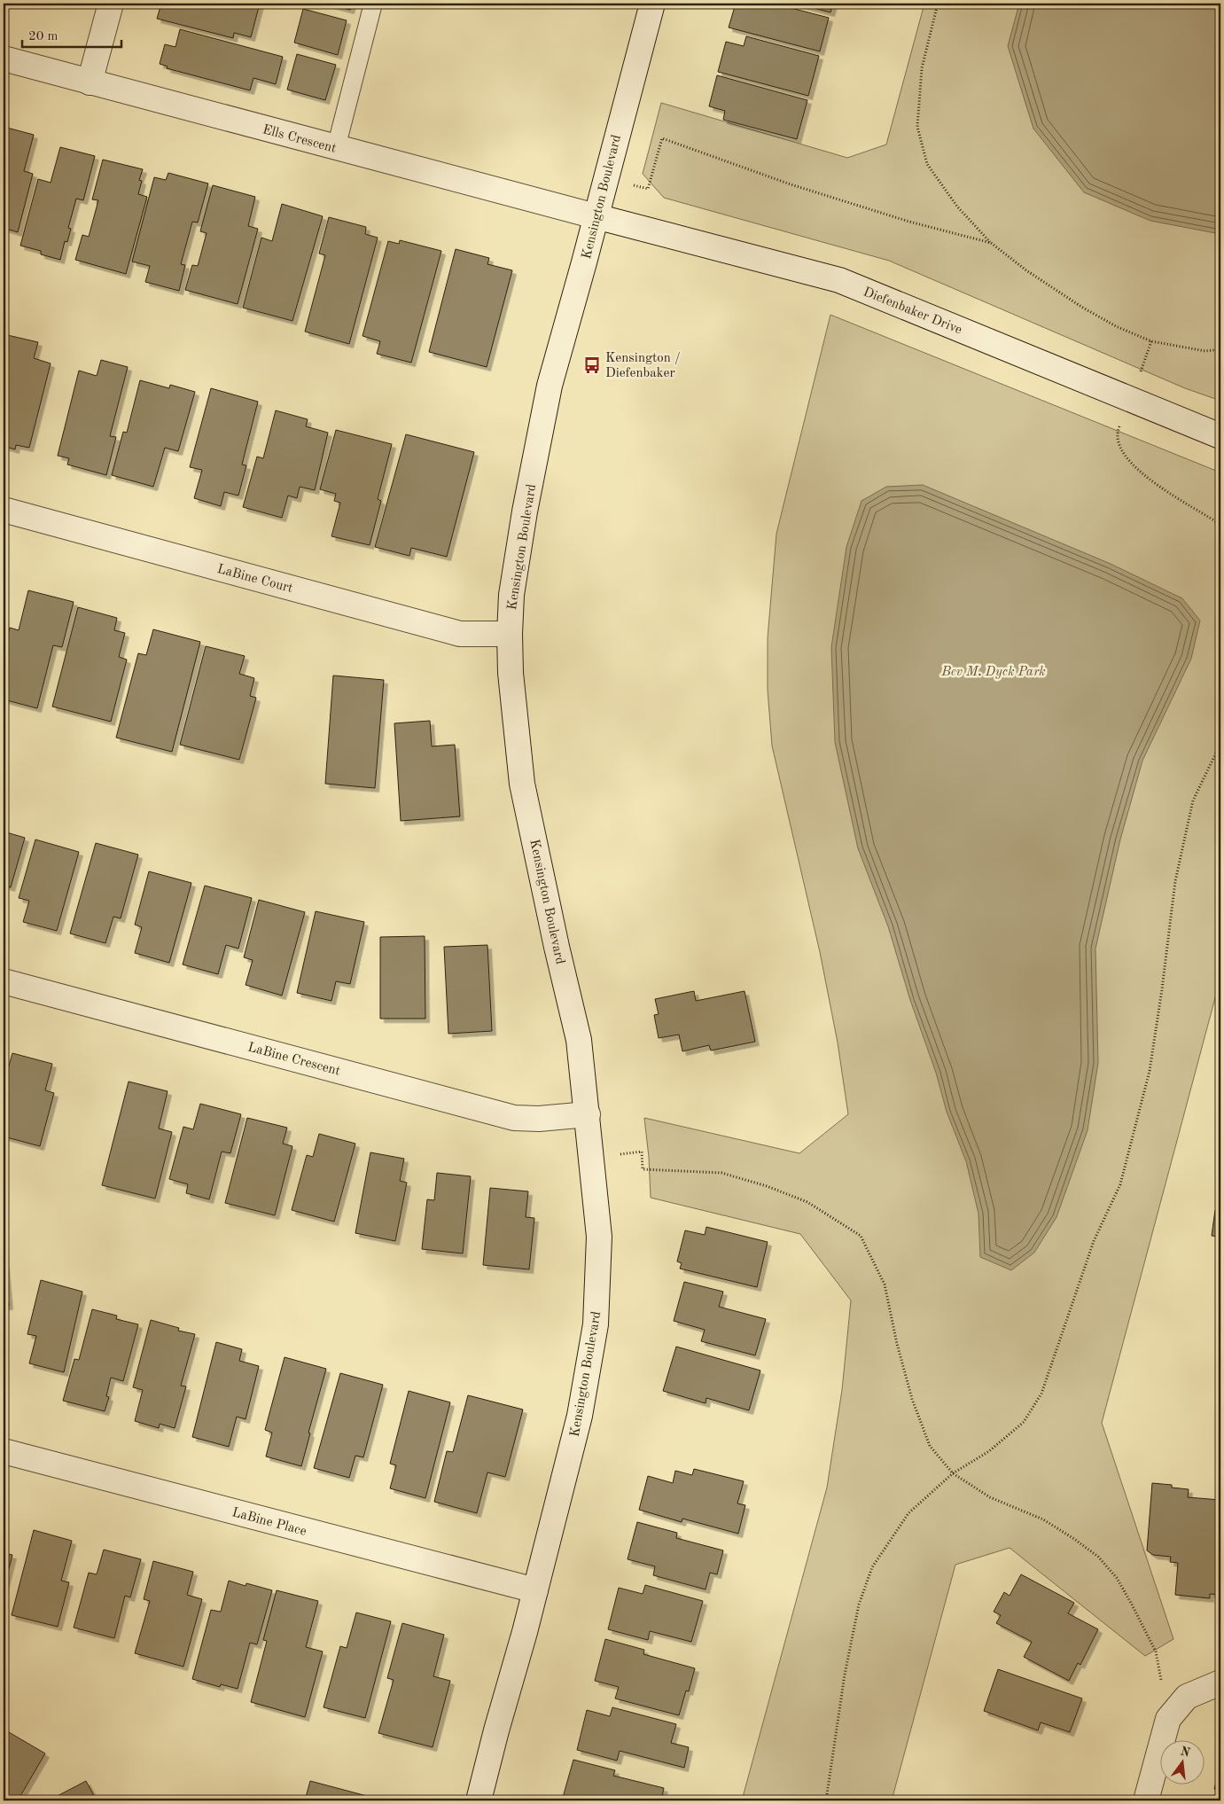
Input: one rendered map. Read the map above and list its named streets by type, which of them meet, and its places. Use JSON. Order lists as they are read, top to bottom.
{
  "streets": {
    "street": [
      "Ells Crescent",
      "Kensington Boulevard",
      "Diefenbaker Drive",
      "LaBine Court",
      "LaBine Crescent",
      "LaBine Place"
    ]
  },
  "crossings": [
    ["Ells Crescent", "Kensington Boulevard"],
    ["Ells Crescent", "Diefenbaker Drive"],
    ["Kensington Boulevard", "Diefenbaker Drive"],
    ["Kensington Boulevard", "LaBine Court"],
    ["Kensington Boulevard", "LaBine Crescent"],
    ["Kensington Boulevard", "LaBine Place"]
  ],
  "parks": ["Bev M. Dyck Park"],
  "places": {
    "bus stop": ["Kensington / Diefenbaker"]
  },
  "scale_bar": "20 m",
  "north": "top"
}
